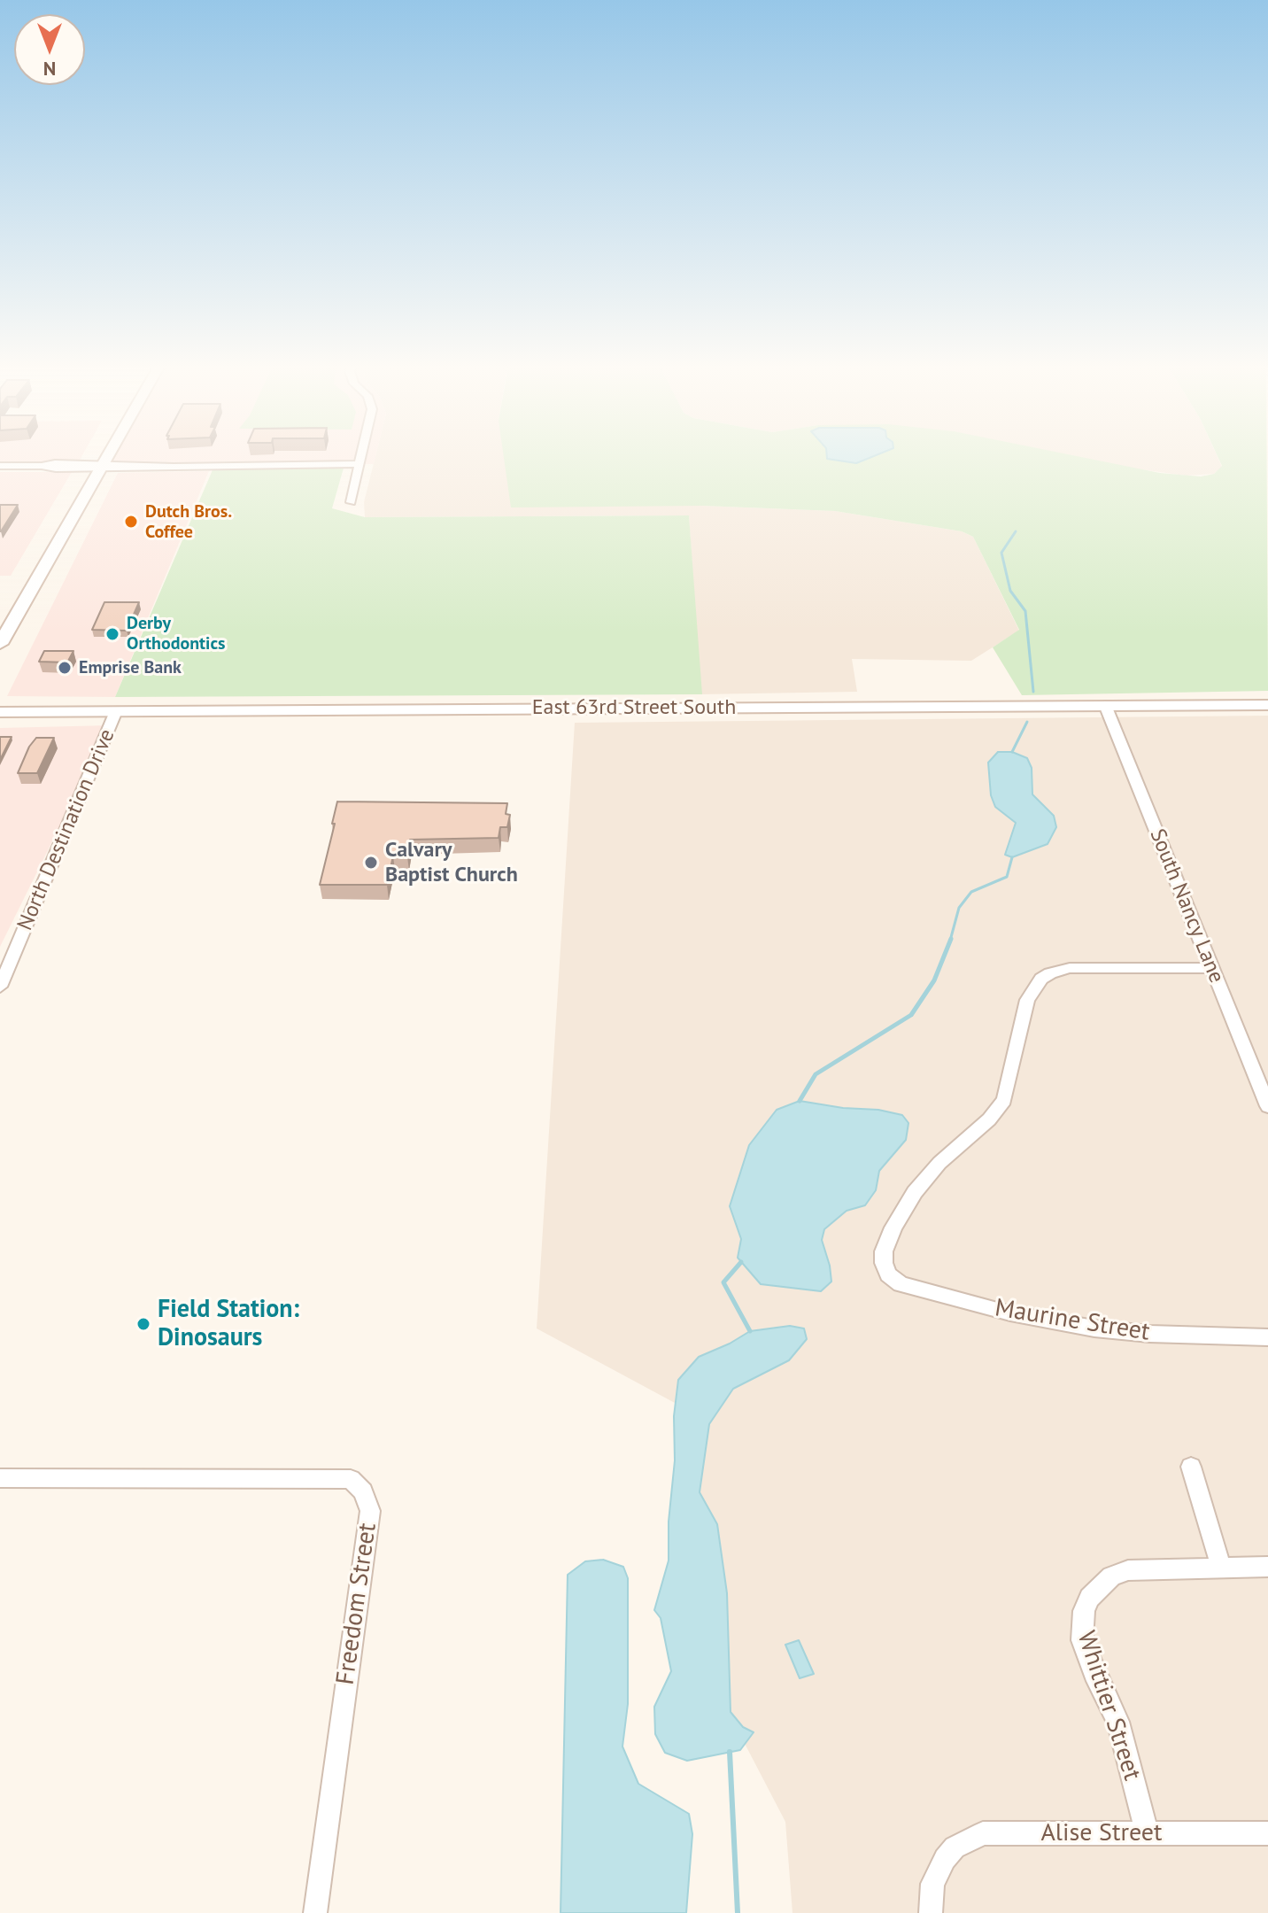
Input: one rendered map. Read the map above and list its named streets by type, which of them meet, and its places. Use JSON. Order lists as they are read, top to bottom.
{
  "streets": {
    "main road": ["East 63rd Street South"],
    "street": [
      "North Destination Drive",
      "South Nancy Lane",
      "Maurine Street",
      "Freedom Street",
      "Whittier Street",
      "Alise Street"
    ]
  },
  "crossings": [
    ["East 63rd Street South", "North Destination Drive"],
    ["East 63rd Street South", "South Nancy Lane"],
    ["South Nancy Lane", "Maurine Street"],
    ["Whittier Street", "Alise Street"]
  ],
  "places": [
    "Dutch Bros. Coffee",
    "Derby Orthodontics",
    "Emprise Bank",
    "Calvary Baptist Church",
    "Field Station: Dinosaurs"
  ],
  "north": "bottom"
}
